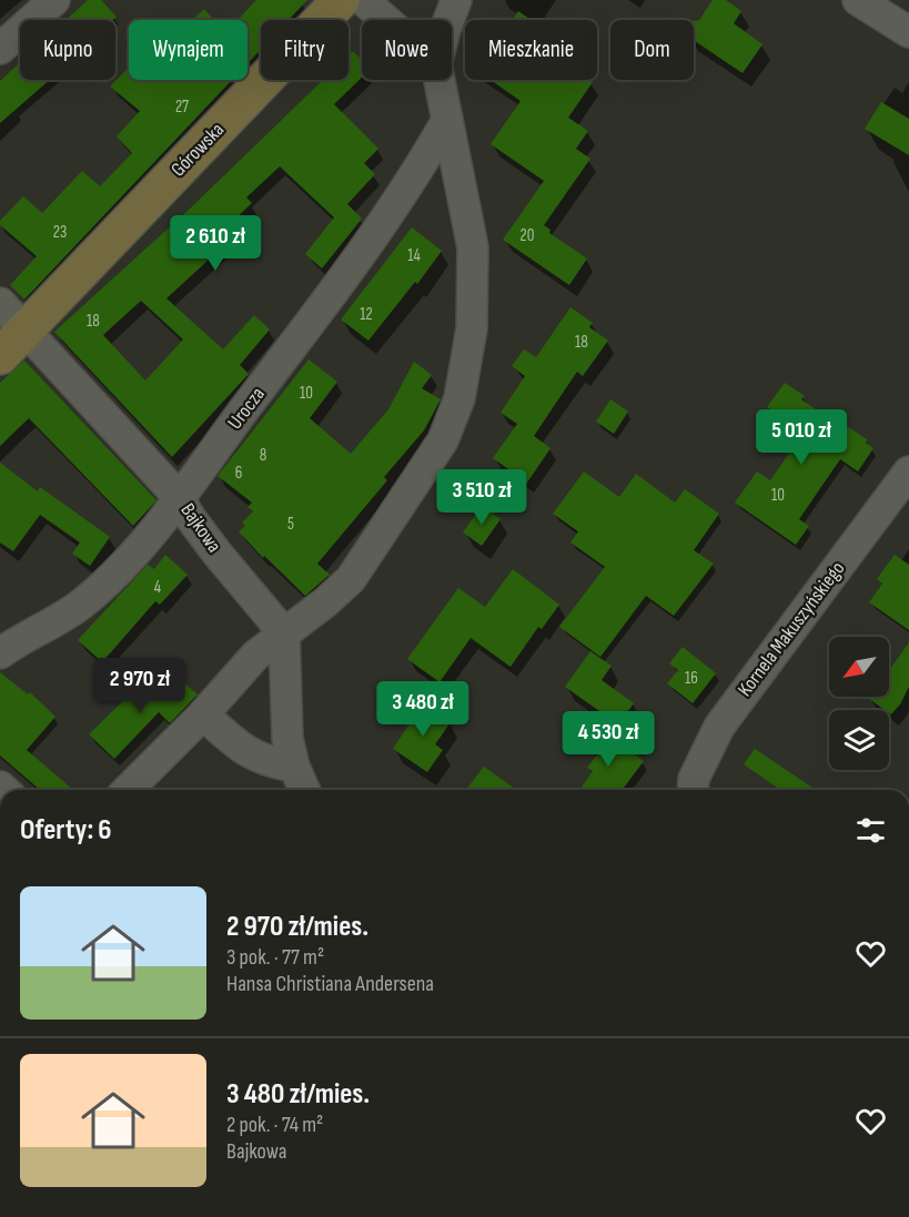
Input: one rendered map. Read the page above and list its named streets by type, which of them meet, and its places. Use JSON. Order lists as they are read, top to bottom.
{
  "streets": {
    "street": [
      "Górowska",
      "Urocza",
      "Bajkowa",
      "Kornela Makuszyńskiego"
    ]
  },
  "crossings": [
    ["Górowska", "Bajkowa"],
    ["Urocza", "Bajkowa"]
  ],
  "house_numbers": [
    "27",
    "23",
    "20",
    "14",
    "12",
    "18",
    "18",
    "10",
    "8",
    "6",
    "10",
    "5",
    "4",
    "16"
  ],
  "north": "bottom left",
  "page": {
    "chip": [
      "Kupno",
      "Wynajem",
      "Filtry",
      "Nowe",
      "Mieszkanie",
      "Dom"
    ],
    "price": [
      "2 610 zł",
      "5 010 zł",
      "3 510 zł",
      "2 970 zł",
      "3 480 zł",
      "4 530 zł"
    ],
    "heading": "Oferty: 6",
    "list": [
      {
        "name": "2 970 zł/mies.",
        "note": "3 pok. · 77 m² · Hansa Christiana Andersena"
      },
      {
        "name": "3 480 zł/mies.",
        "note": "2 pok. · 74 m² · Bajkowa"
      }
    ]
  }
}
